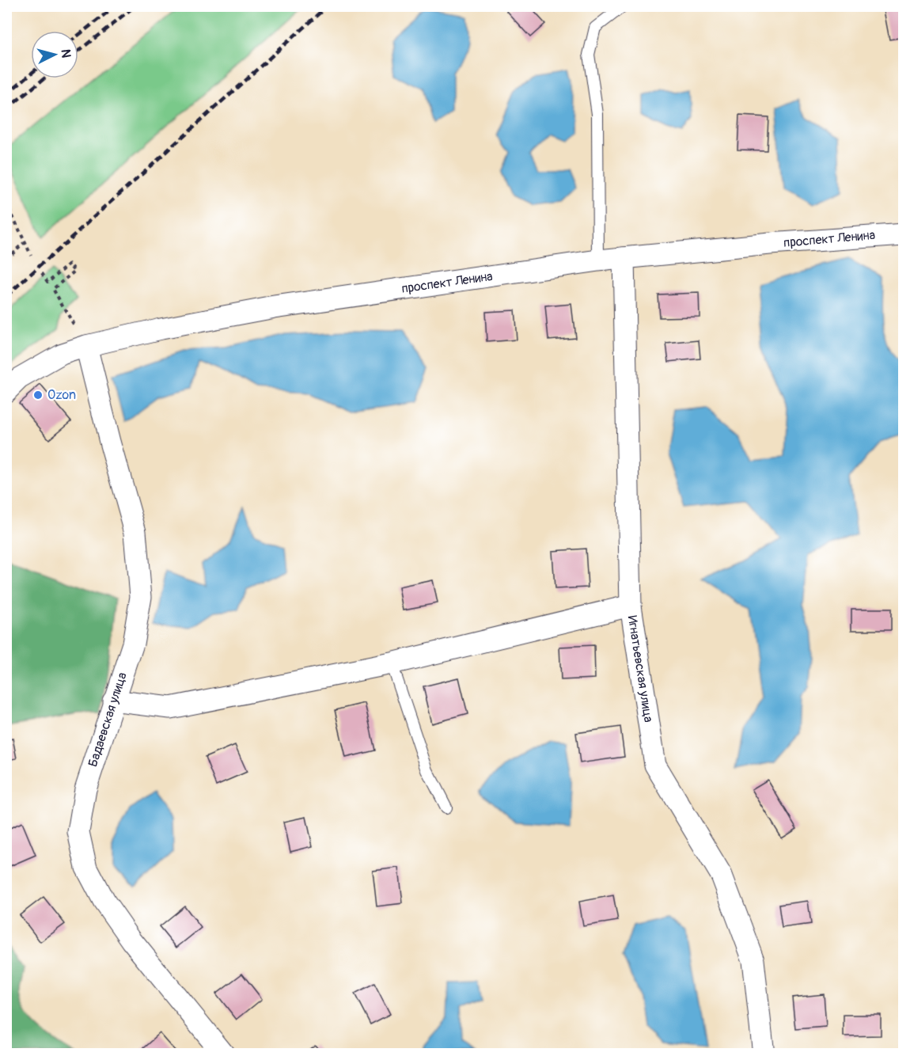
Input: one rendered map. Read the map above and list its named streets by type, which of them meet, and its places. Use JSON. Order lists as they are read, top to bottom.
{
  "streets": {
    "street": ["проспект Ленина", "Игнатьевская улица", "Бадаевская улица"]
  },
  "crossings": [
    ["проспект Ленина", "Игнатьевская улица"],
    ["проспект Ленина", "Бадаевская улица"]
  ],
  "places": ["Ozon"],
  "north": "right"
}
